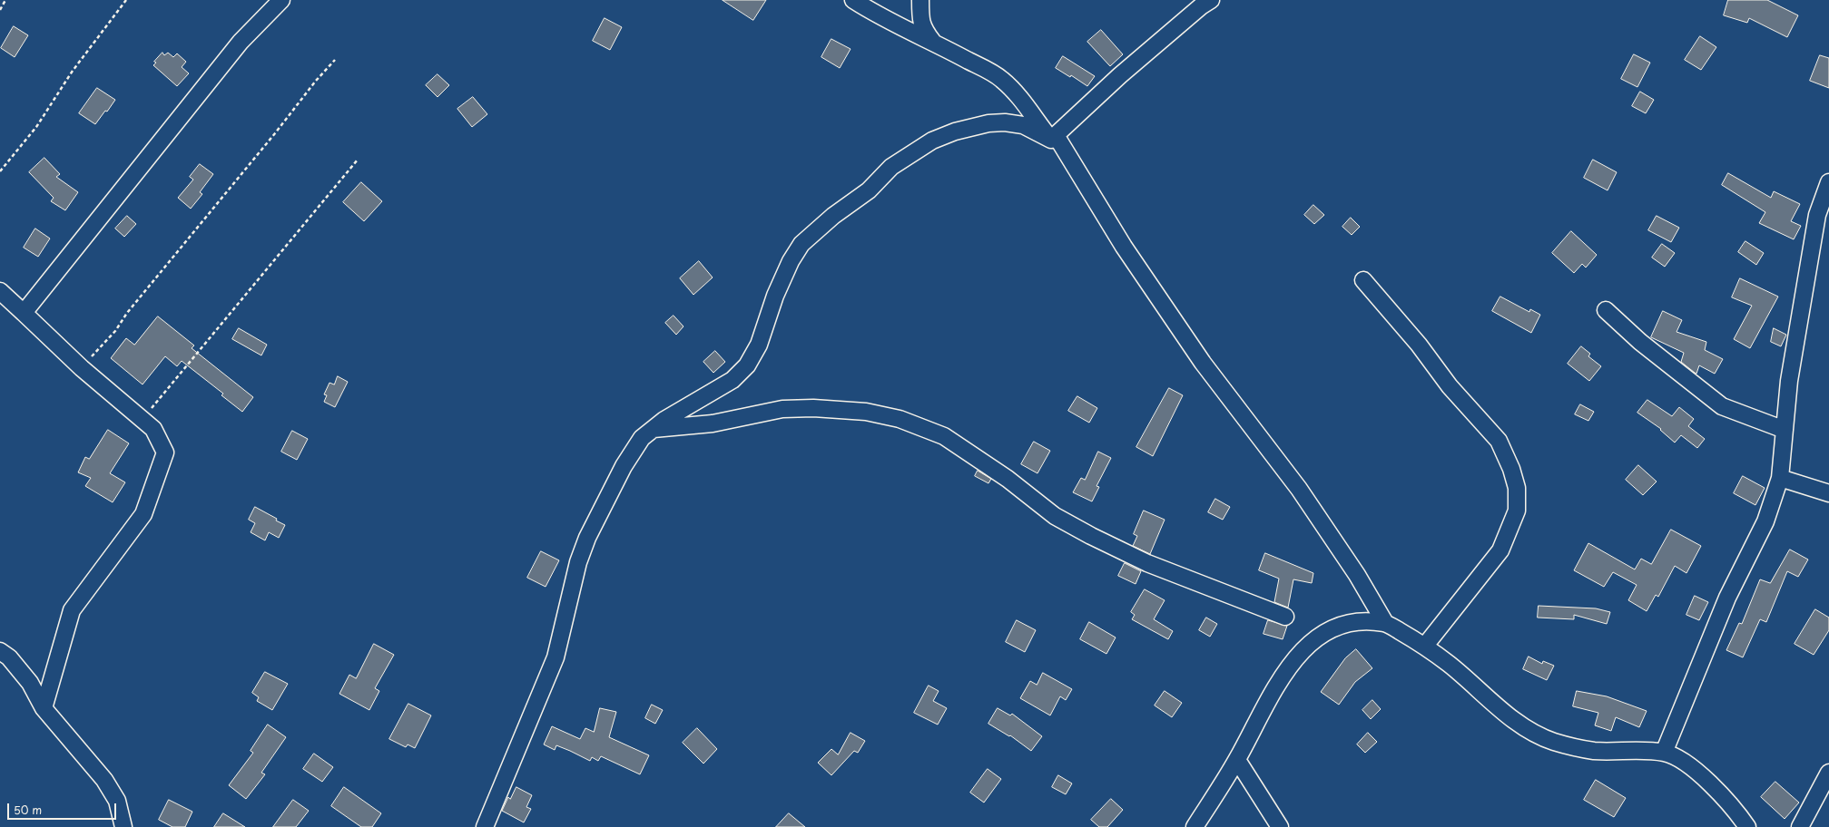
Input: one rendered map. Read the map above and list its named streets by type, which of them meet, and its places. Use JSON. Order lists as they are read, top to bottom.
{
  "scale_bar": "50 m"
}
